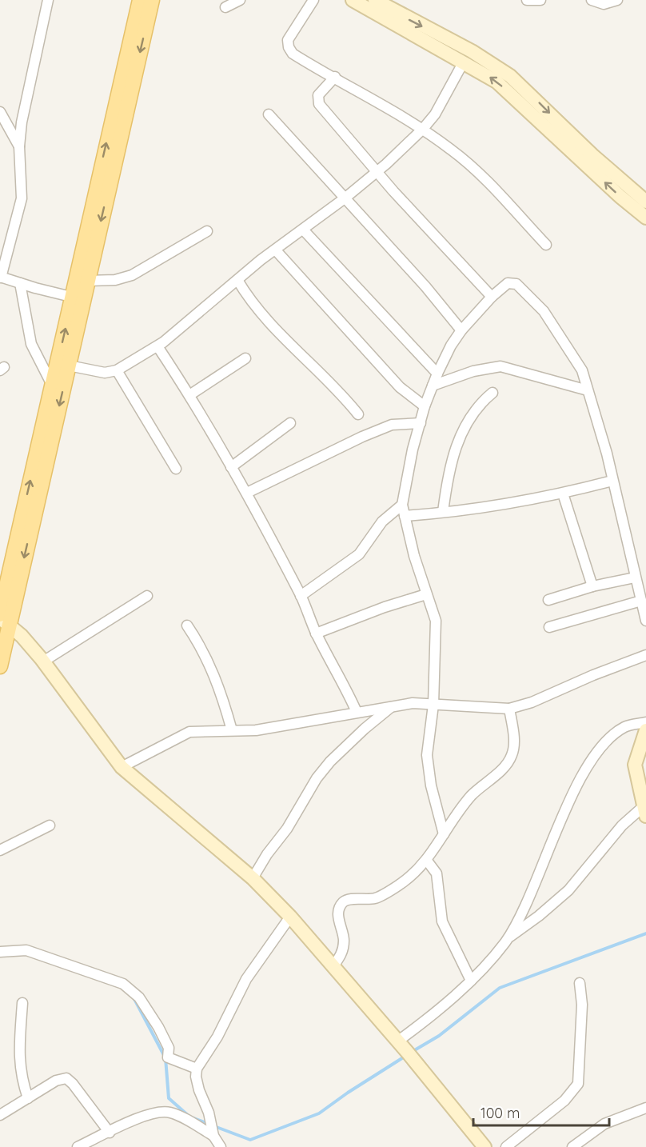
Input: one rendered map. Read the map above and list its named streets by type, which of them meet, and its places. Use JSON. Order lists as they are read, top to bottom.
{
  "scale_bar": "100 m"
}
